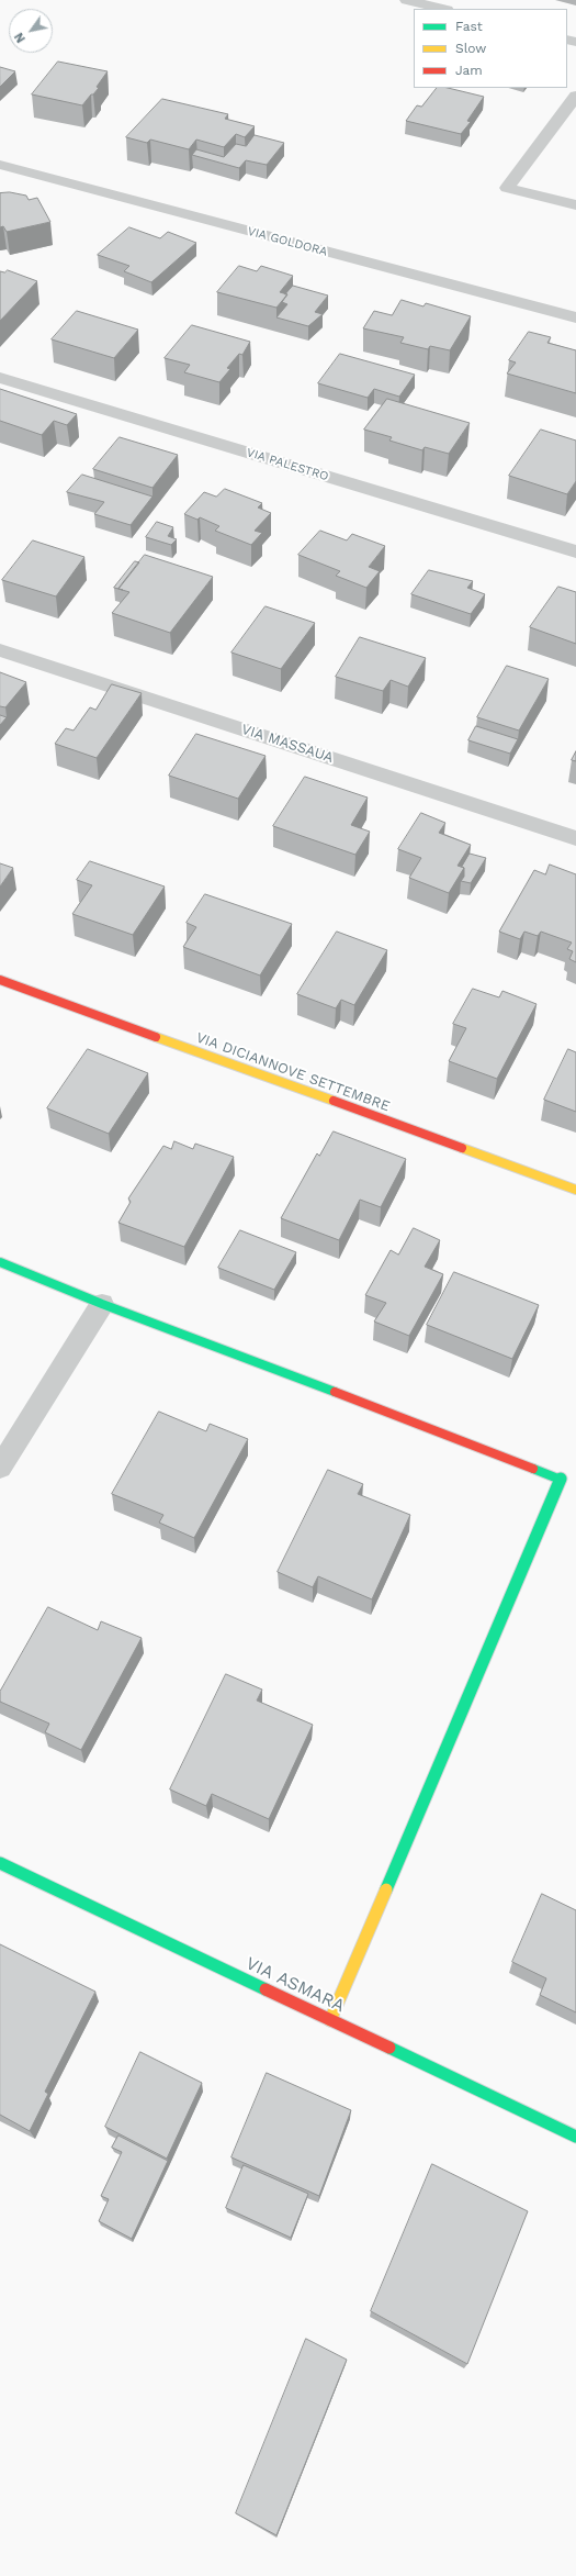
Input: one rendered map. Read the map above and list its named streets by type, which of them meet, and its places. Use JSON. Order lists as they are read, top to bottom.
{
  "streets": {
    "street": [
      "VIA GOLDORA",
      "VIA PALESTRO",
      "VIA MASSAUA",
      "VIA DICIANNOVE SETTEMBRE",
      "VIA ASMARA"
    ]
  },
  "legend": ["Fast", "Slow", "Jam"],
  "north": "bottom left"
}
